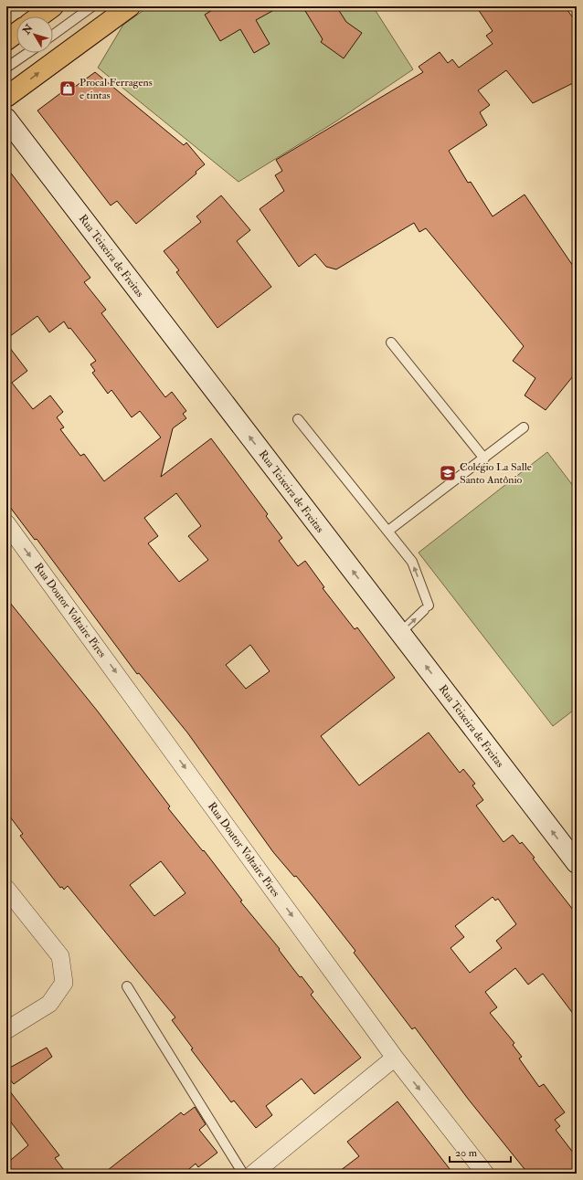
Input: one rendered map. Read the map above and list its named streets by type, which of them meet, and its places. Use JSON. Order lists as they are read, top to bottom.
{
  "streets": {
    "street": ["Rua Teixeira de Freitas", "Rua Doutor Voltaire Pires"]
  },
  "one_way": ["Rua Teixeira de Freitas", "Rua Doutor Voltaire Pires"],
  "places": {
    "shop": ["Procal Ferragens e tintas"],
    "school or university": ["Colégio La Salle Santo Antônio"]
  },
  "scale_bar": "20 m",
  "north": "top left"
}
